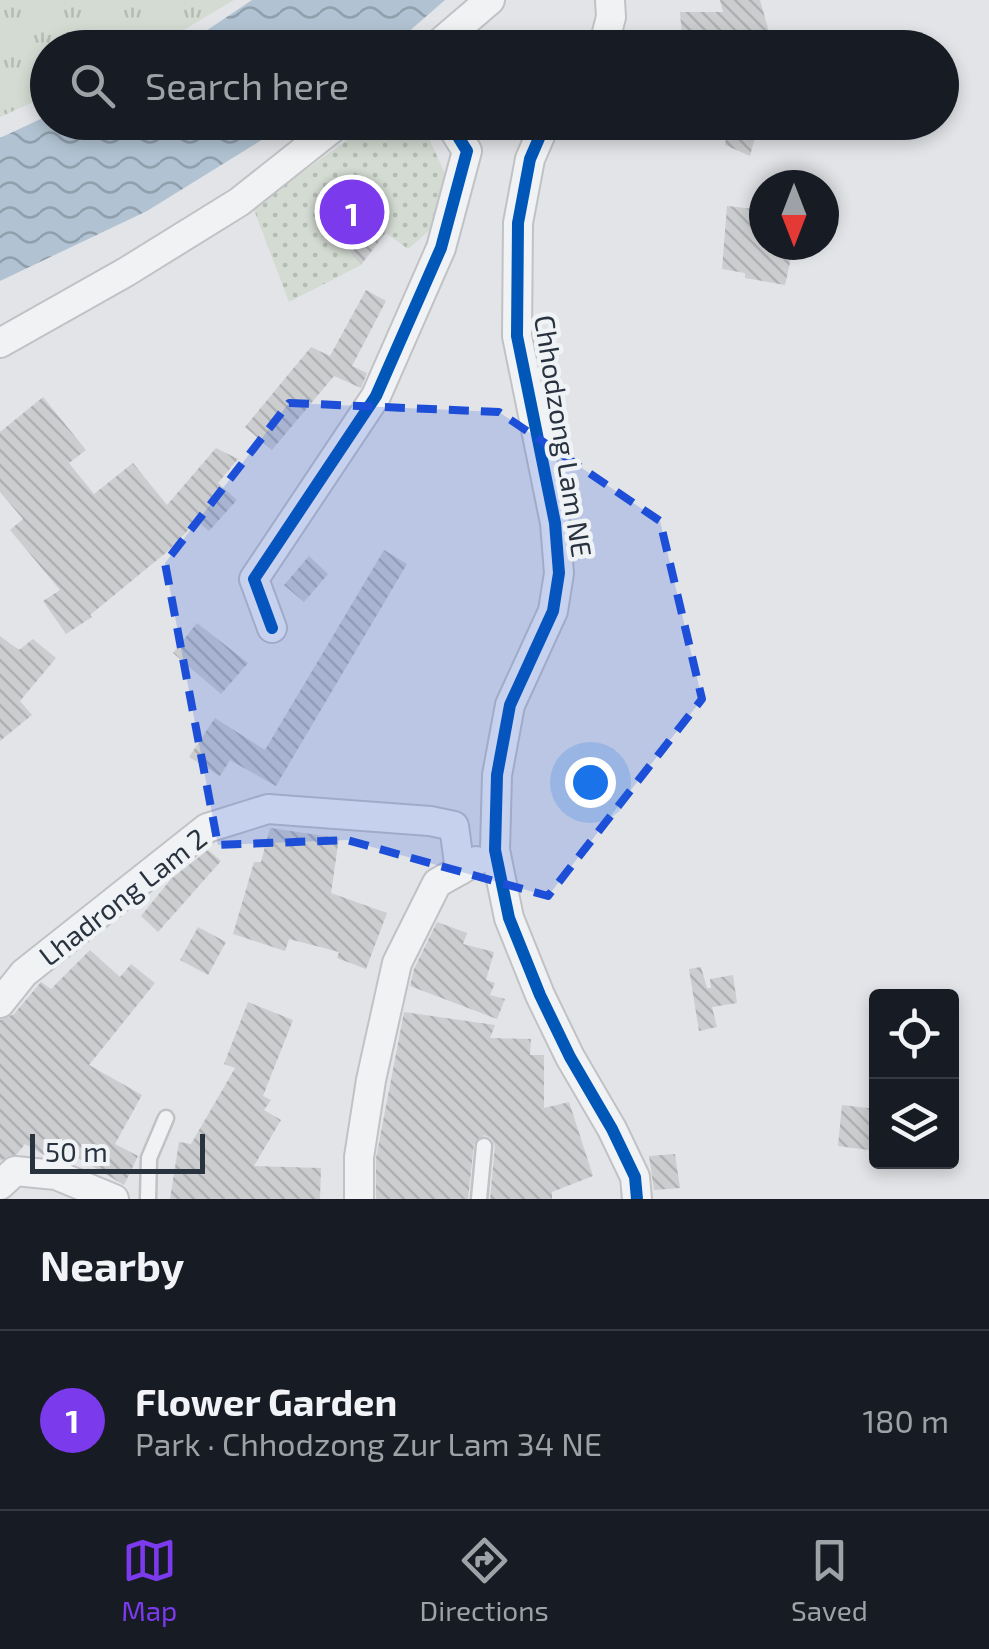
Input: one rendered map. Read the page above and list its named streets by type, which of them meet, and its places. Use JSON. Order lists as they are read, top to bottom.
{
  "streets": {
    "street": ["Chhodzong Lam NE", "Lhadrong Lam 2"]
  },
  "scale_bar": "50 m",
  "north": "bottom",
  "page": {
    "search": "Search here",
    "pins": "1",
    "scale": "50 m",
    "heading": "Nearby",
    "list": [
      {
        "mark": "1",
        "name": "Flower Garden",
        "note": "Park · Chhodzong Zur Lam 34 NE",
        "value": "180 m"
      }
    ],
    "nav": ["Map", "Directions", "Saved"]
  }
}
